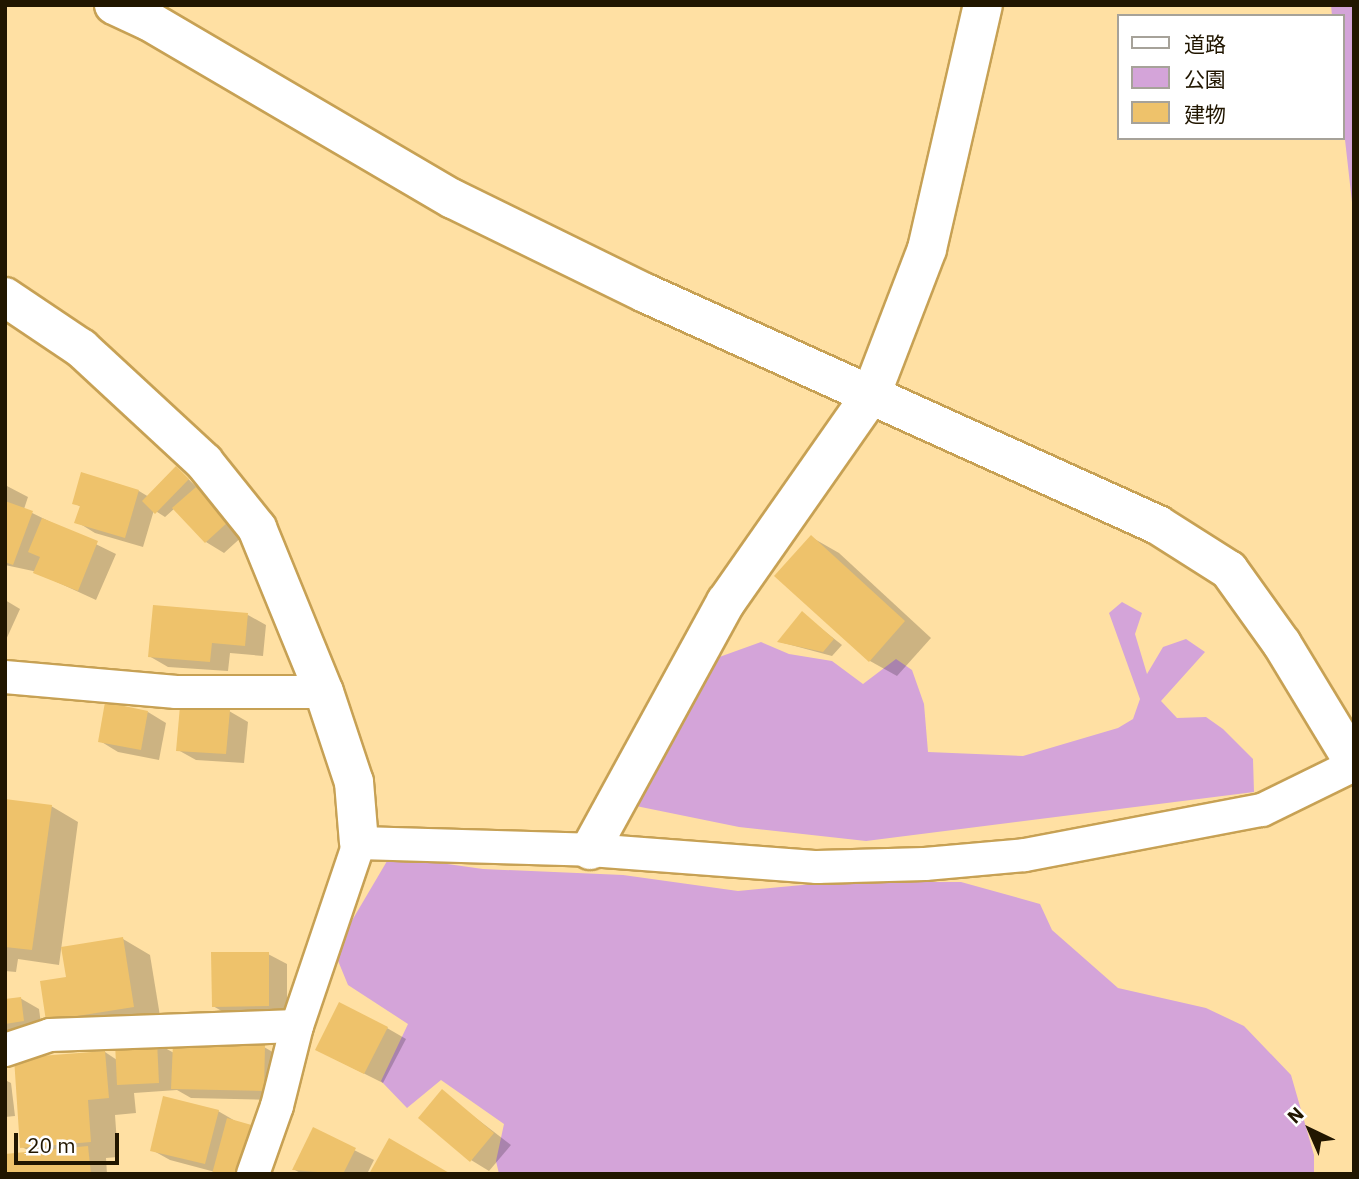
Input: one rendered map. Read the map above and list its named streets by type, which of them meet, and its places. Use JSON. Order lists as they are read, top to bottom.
{
  "legend": ["道路", "公園", "建物"],
  "scale_bar": "20 m",
  "north": "top left"
}
